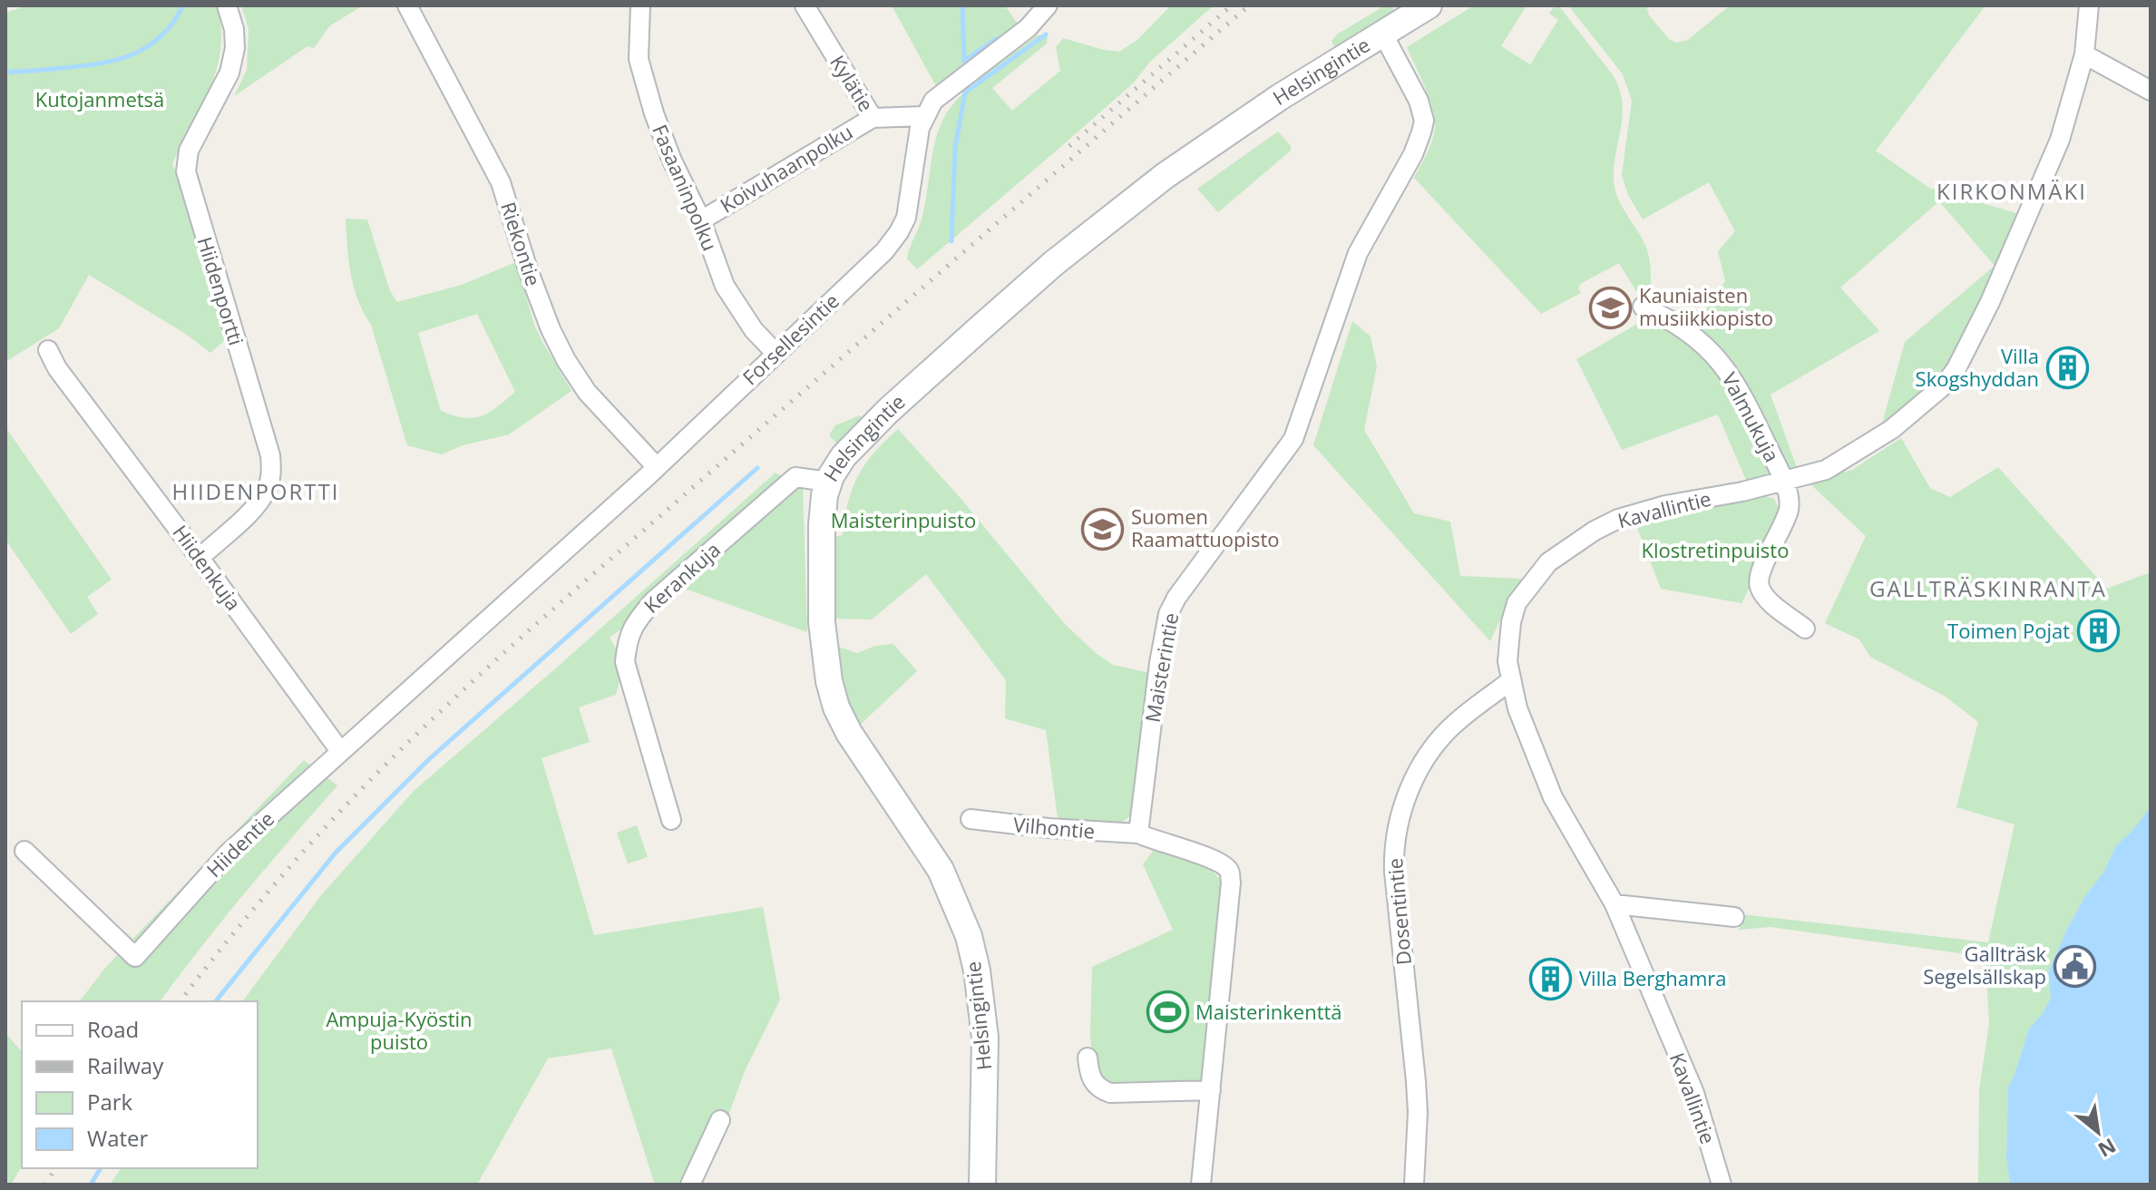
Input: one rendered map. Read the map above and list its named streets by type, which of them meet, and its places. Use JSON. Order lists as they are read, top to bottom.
{
  "streets": {
    "main road": ["Helsingintie"],
    "street": [
      "Kylätie",
      "Koivuhaanpolku",
      "Fasaaninpolku",
      "Riekontie",
      "Hiidenportti",
      "Forsellesintie",
      "Valmukuja",
      "Kavallintie",
      "Hiidenkuja",
      "Kerankuja",
      "Maisterintie",
      "Vilhontie",
      "Hiidentie",
      "Dosentintie"
    ]
  },
  "crossings": [
    ["Helsingintie", "Kerankuja"],
    ["Helsingintie", "Maisterintie"],
    ["Kylätie", "Koivuhaanpolku"],
    ["Kylätie", "Forsellesintie"],
    ["Koivuhaanpolku", "Fasaaninpolku"],
    ["Fasaaninpolku", "Forsellesintie"],
    ["Riekontie", "Forsellesintie"],
    ["Hiidenportti", "Hiidenkuja"],
    ["Forsellesintie", "Hiidentie"],
    ["Valmukuja", "Kavallintie"],
    ["Kavallintie", "Dosentintie"],
    ["Hiidenkuja", "Hiidentie"],
    ["Maisterintie", "Vilhontie"]
  ],
  "districts": ["KIRKONMÄKI", "HIIDENPORTTI", "GALLTRÄSKINRANTA"],
  "parks": [
    "Kutojanmetsä",
    "Maisterinpuisto",
    "Klostretinpuisto",
    "Ampuja-Kyöstin puisto"
  ],
  "places": {
    "school or university": ["Kauniaisten musiikkiopisto", "Suomen Raamattuopisto"],
    "building": ["Villa Skogshyddan", "Toimen Pojat", "Villa Berghamra"],
    "public building": ["Gallträsk Segelsällskap"],
    "sports": ["Maisterinkenttä"]
  },
  "legend": [
    "Road",
    "Railway",
    "Park",
    "Water"
  ],
  "north": "bottom right"
}
